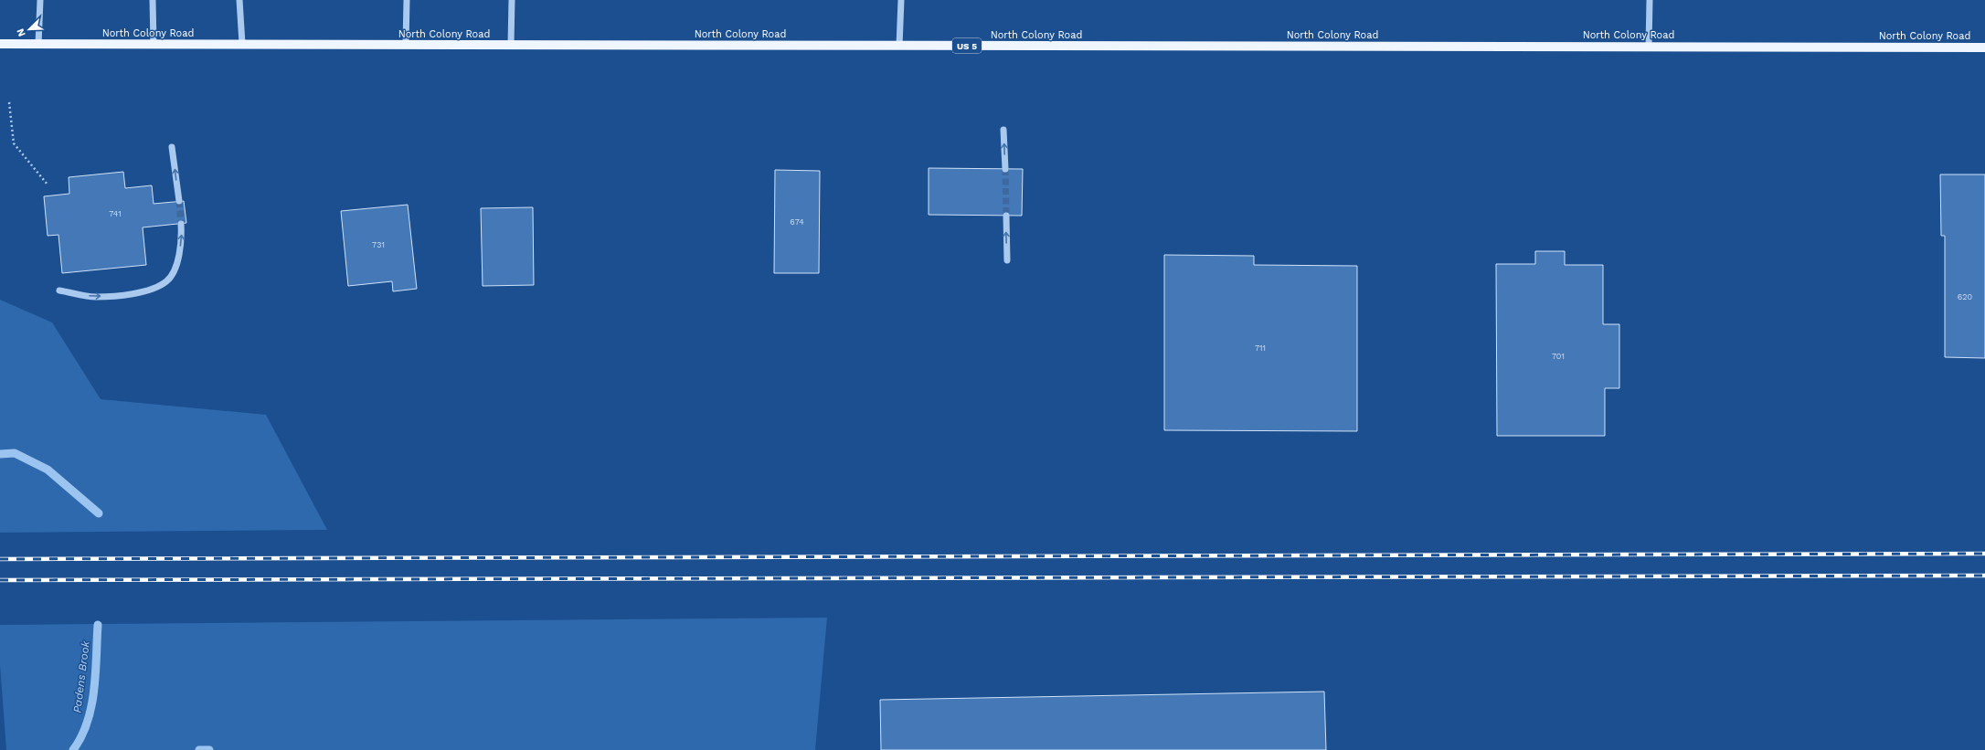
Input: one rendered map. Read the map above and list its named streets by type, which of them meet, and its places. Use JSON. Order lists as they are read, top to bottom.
{
  "streets": {
    "main road": ["North Colony Road", "US 5"]
  },
  "water": ["Padens Brook"],
  "house_numbers": [
    "741",
    "674",
    "731",
    "620",
    "711",
    "701"
  ],
  "north": "bottom left"
}
